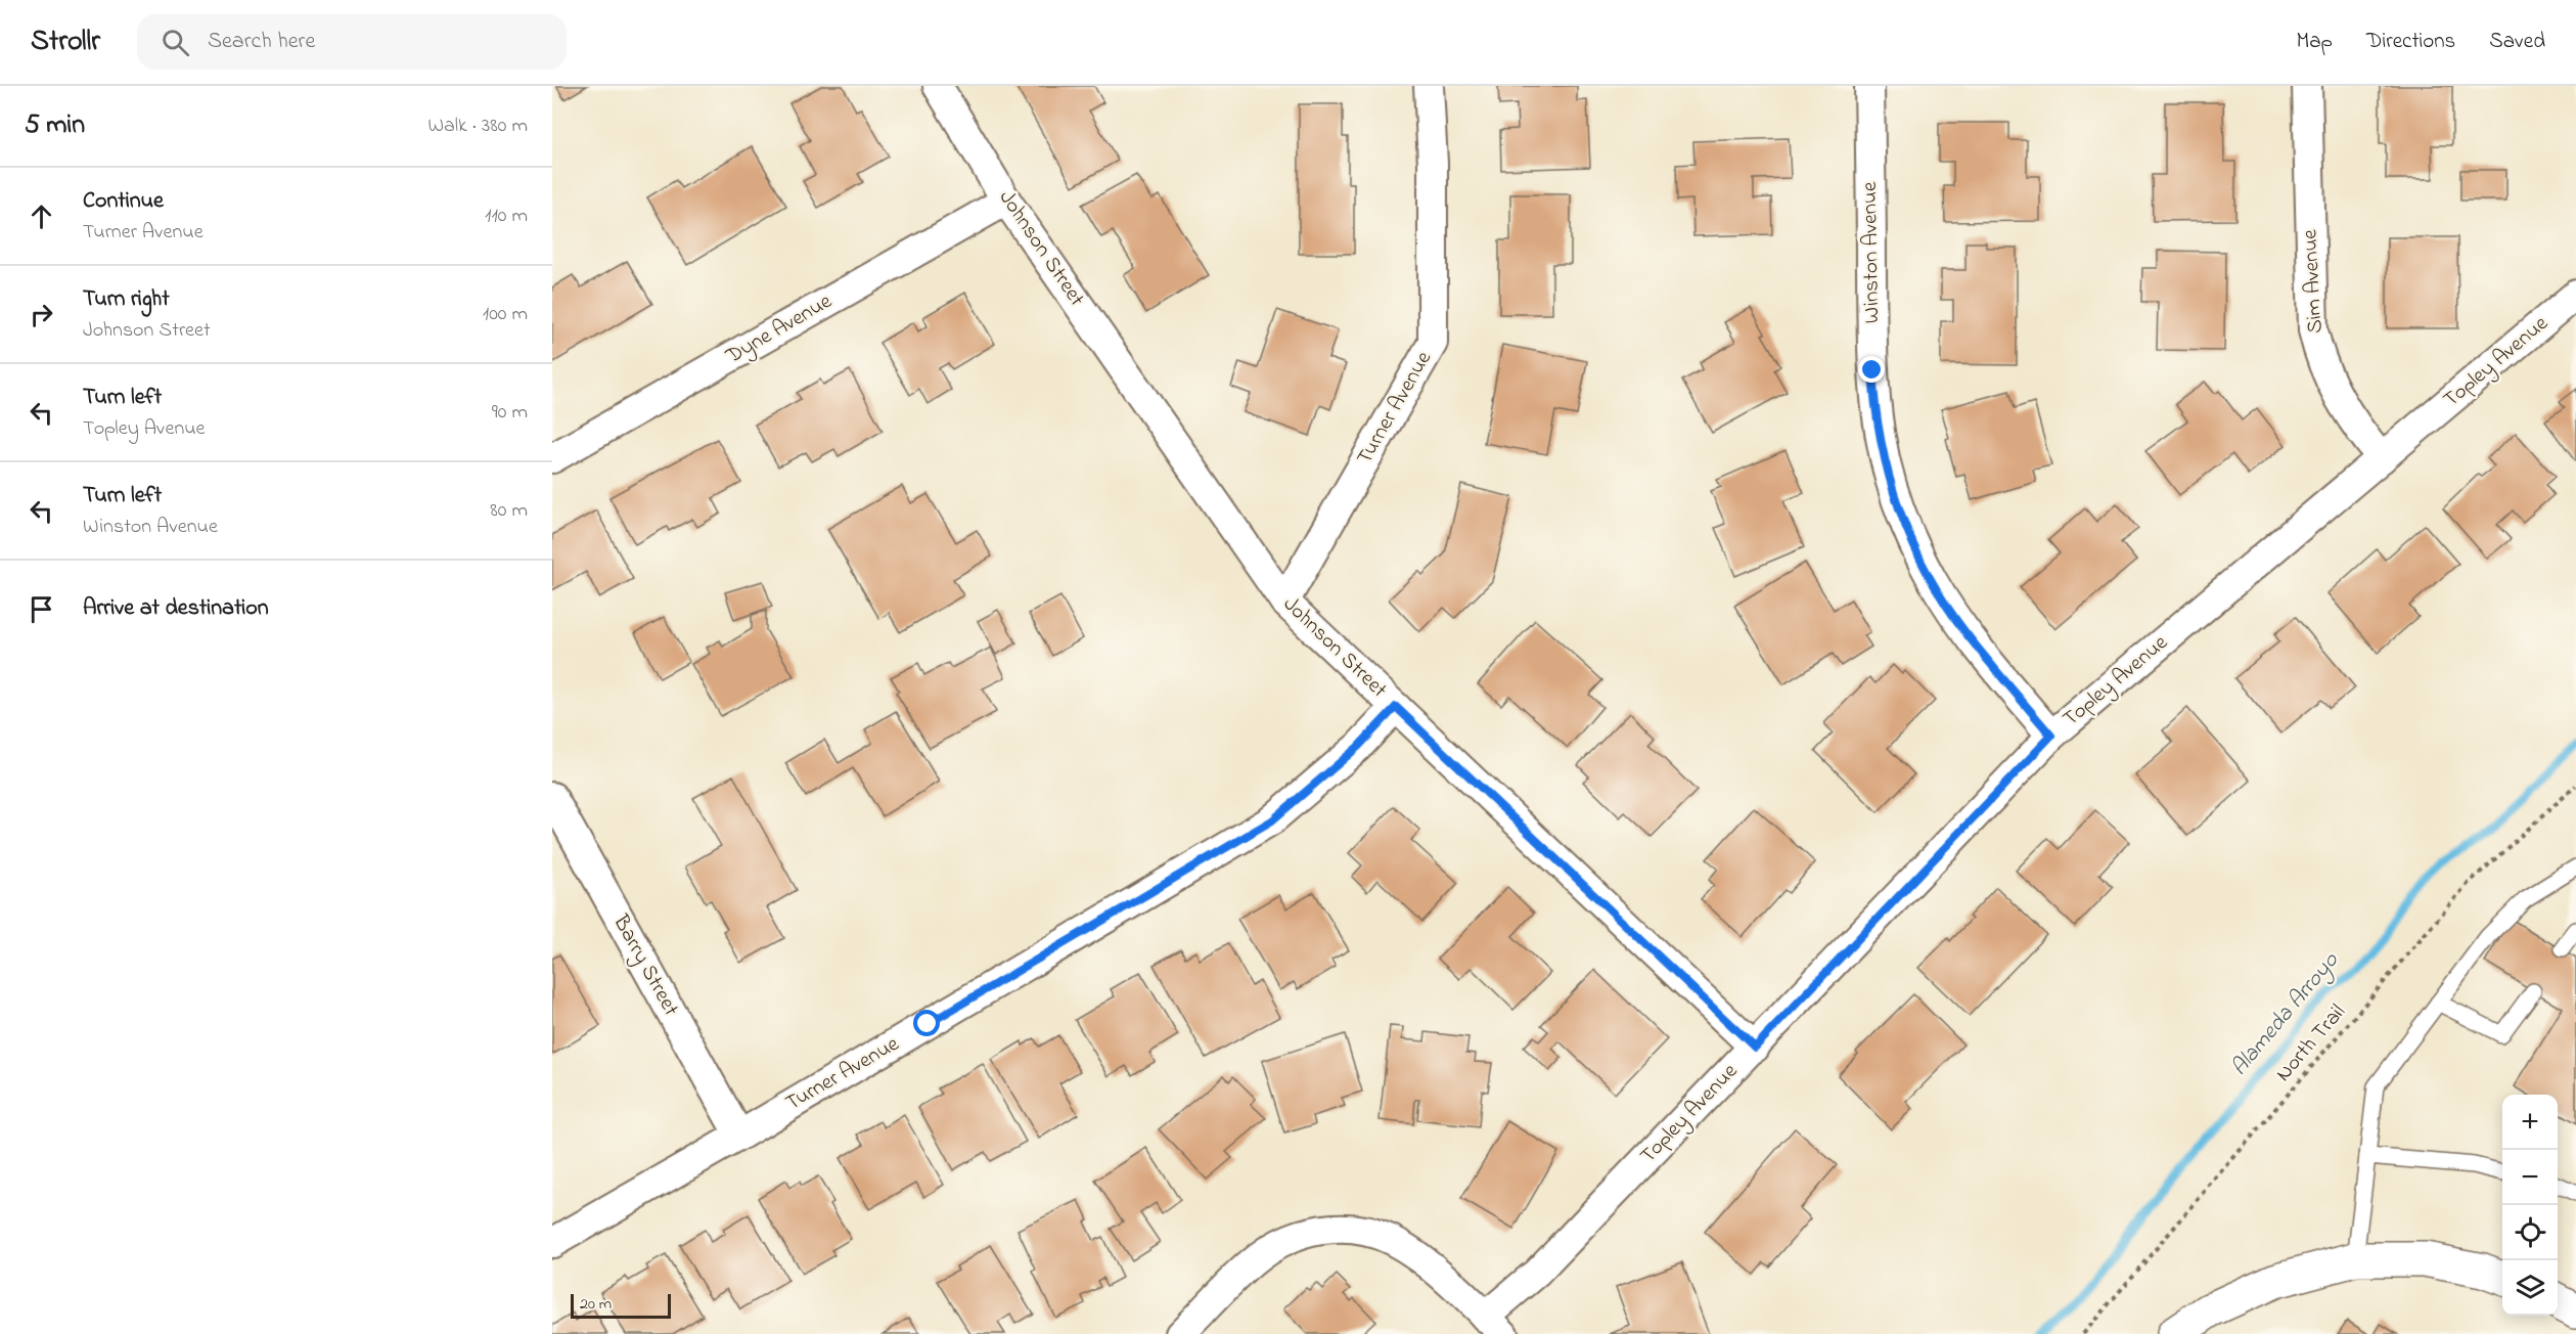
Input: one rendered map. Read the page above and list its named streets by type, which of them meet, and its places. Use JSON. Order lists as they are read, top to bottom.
{
  "streets": {
    "street": [
      "Johnson Street",
      "Winston Avenue",
      "Sim Avenue",
      "Dyne Avenue",
      "Topley Avenue",
      "Turner Avenue",
      "Barry Street"
    ],
    "path": ["North Trail"]
  },
  "crossings": [
    ["Johnson Street", "Dyne Avenue"],
    ["Johnson Street", "Topley Avenue"],
    ["Johnson Street", "Turner Avenue"],
    ["Winston Avenue", "Topley Avenue"],
    ["Sim Avenue", "Topley Avenue"],
    ["Turner Avenue", "Barry Street"]
  ],
  "water": ["Alameda Arroyo"],
  "scale_bar": "20 m",
  "page": {
    "header": "Strollr",
    "search": "Search here",
    "nav": ["Map", "Directions", "Saved"],
    "heading": ["5 min", "Walk · 380 m"],
    "list": [
      ["Continue", "Turner Avenue", "110 m"],
      ["Turn right", "Johnson Street", "100 m"],
      ["Turn left", "Topley Avenue", "90 m"],
      ["Turn left", "Winston Avenue", "80 m"],
      "Arrive at destination"
    ],
    "map_buttons": ["+", "−"],
    "scale": "20 m"
  }
}
